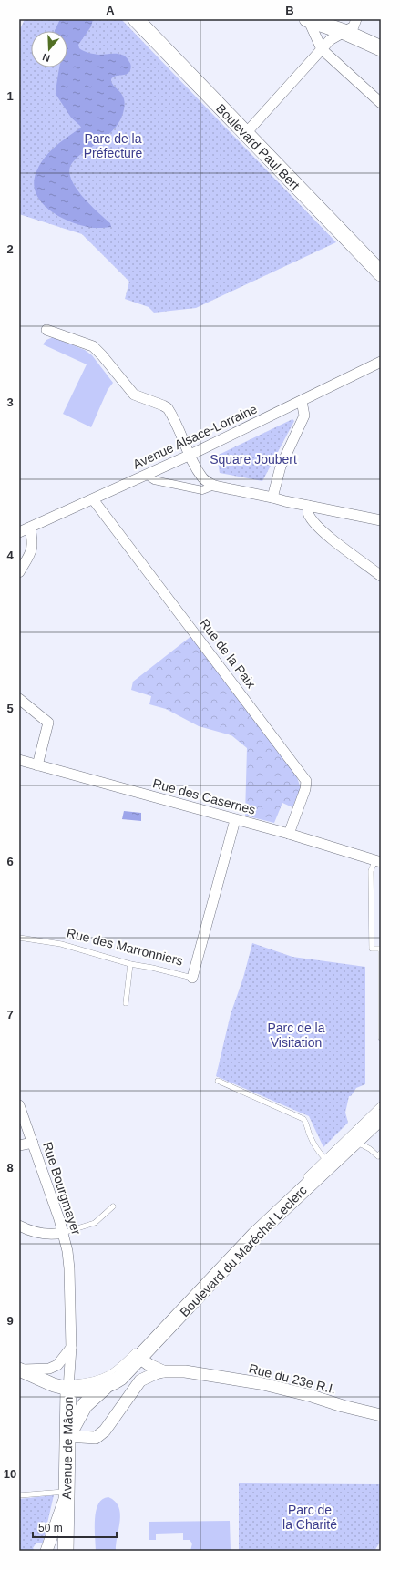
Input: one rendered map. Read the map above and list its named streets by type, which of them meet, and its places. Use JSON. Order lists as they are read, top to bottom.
{
  "streets": {
    "main road": ["Boulevard Paul Bert", "Boulevard du Maréchal Leclerc", "Avenue de Mâcon"],
    "street": [
      "Avenue Alsace-Lorraine",
      "Rue de la Paix",
      "Rue des Casernes",
      "Rue des Marronniers",
      "Rue Bourgmayer",
      "Rue du 23e R.I."
    ]
  },
  "crossings": [
    ["Avenue Alsace-Lorraine", "Rue de la Paix"],
    ["Rue de la Paix", "Rue des Casernes"],
    ["Rue des Casernes", "Rue des Marronniers"],
    ["Rue Bourgmayer", "Boulevard du Maréchal Leclerc"],
    ["Rue Bourgmayer", "Avenue de Mâcon"],
    ["Boulevard du Maréchal Leclerc", "Rue du 23e R.I."],
    ["Boulevard du Maréchal Leclerc", "Avenue de Mâcon"]
  ],
  "parks": [
    "Parc de la Préfecture",
    "Square Joubert",
    "Parc de la Visitation",
    "Parc de la Charité"
  ],
  "scale_bar": "50 m",
  "north": "bottom",
  "grid": {
    "columns": ["A", "B"],
    "rows": [
      "1",
      "2",
      "3",
      "4",
      "5",
      "6",
      "7",
      "8",
      "9",
      "10"
    ]
  }
}
